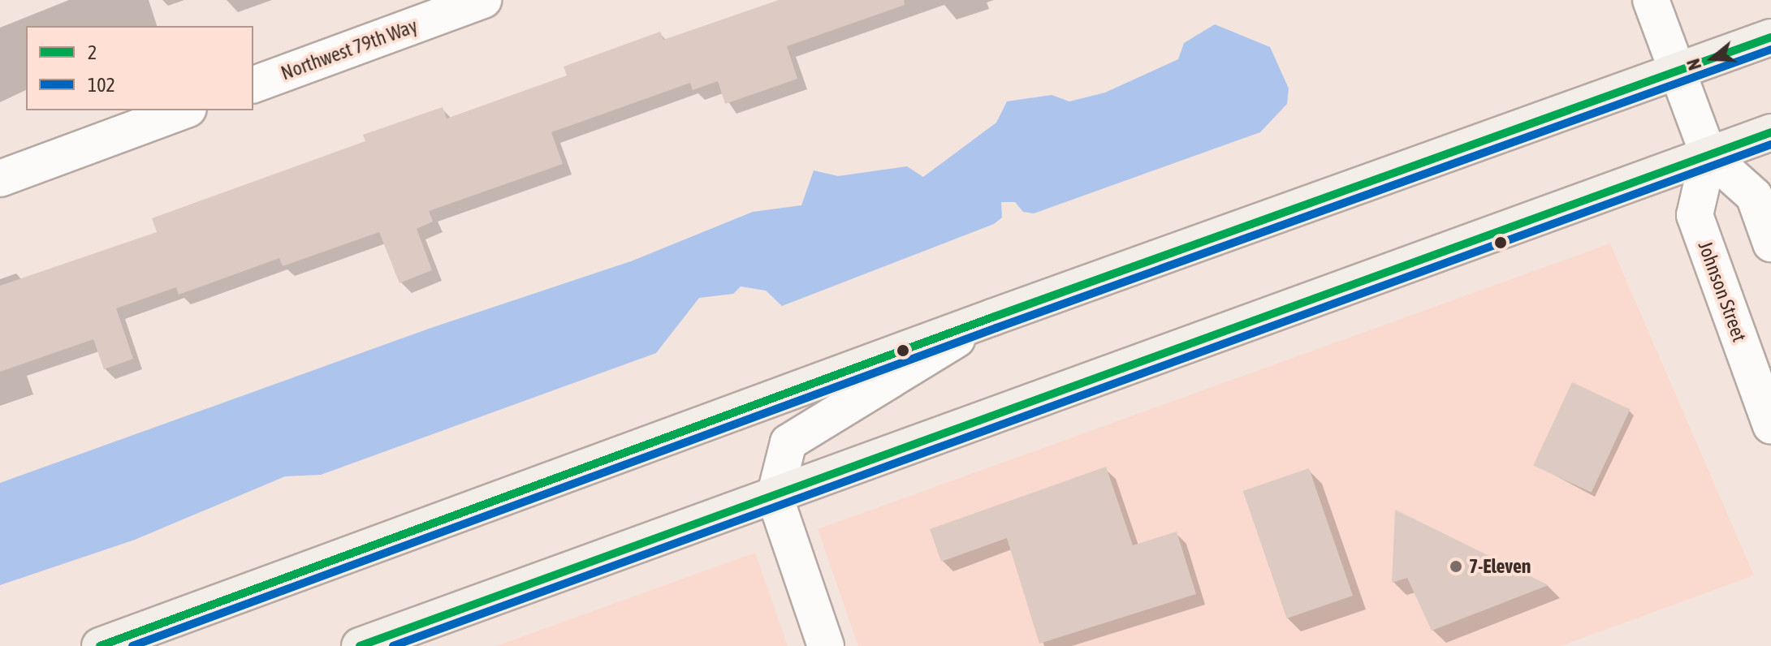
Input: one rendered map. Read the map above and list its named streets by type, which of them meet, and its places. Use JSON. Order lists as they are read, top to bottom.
{
  "streets": {
    "street": ["Northwest 79th Way", "Johnson Street"]
  },
  "places": ["7-Eleven"],
  "lines": ["transit line 2", "transit line 102"],
  "legend": ["2", "102"],
  "north": "left"
}
